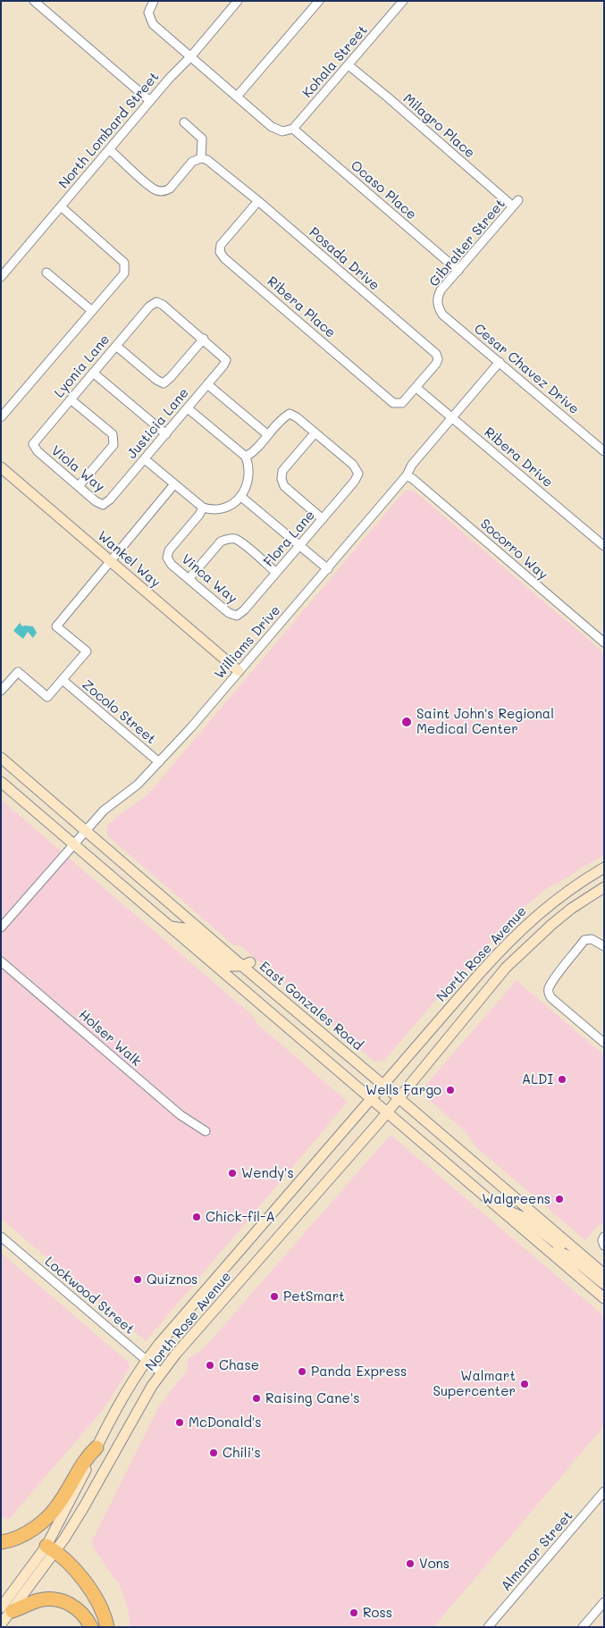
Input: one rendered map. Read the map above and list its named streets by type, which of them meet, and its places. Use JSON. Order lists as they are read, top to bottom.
{
  "streets": {
    "main road": ["Wankel Way", "North Rose Avenue", "East Gonzales Road"],
    "street": [
      "Kohala Street",
      "Milagro Place",
      "North Lombard Street",
      "Ocaso Place",
      "Gibralter Street",
      "Posada Drive",
      "Ribera Place",
      "Lyonia Lane",
      "Cesar Chavez Drive",
      "Justicia Lane",
      "Ribera Drive",
      "Viola Way",
      "Flora Lane",
      "Socorro Way",
      "Vinca Way",
      "Williams Drive",
      "Zocolo Street",
      "Holser Walk",
      "Lockwood Street",
      "Almanor Street"
    ]
  },
  "crossings": [
    ["Kohala Street", "Milagro Place"],
    ["Kohala Street", "Ocaso Place"],
    ["Milagro Place", "Gibralter Street"],
    ["Ocaso Place", "Gibralter Street"],
    ["Gibralter Street", "Cesar Chavez Drive"],
    ["Posada Drive", "Ribera Place"],
    ["Posada Drive", "Ribera Drive"],
    ["Ribera Place", "Ribera Drive"],
    ["Lyonia Lane", "Justicia Lane"],
    ["Lyonia Lane", "Viola Way"],
    ["Cesar Chavez Drive", "Williams Drive"],
    ["Justicia Lane", "Viola Way"],
    ["Ribera Drive", "Williams Drive"],
    ["Flora Lane", "Vinca Way"],
    ["Socorro Way", "Williams Drive"],
    ["Wankel Way", "Williams Drive"],
    ["Williams Drive", "Zocolo Street"],
    ["Williams Drive", "East Gonzales Road"],
    ["North Rose Avenue", "East Gonzales Road"],
    ["North Rose Avenue", "Lockwood Street"]
  ],
  "places": [
    "Saint John's Regional Medical Center",
    "ALDI",
    "Wells Fargo",
    "Wendy's",
    "Walgreens",
    "Chick-fil-A",
    "Quiznos",
    "PetSmart",
    "Chase",
    "Panda Express",
    "Walmart Supercenter",
    "Raising Cane's",
    "McDonald's",
    "Chili's",
    "Vons",
    "Ross"
  ]
}
